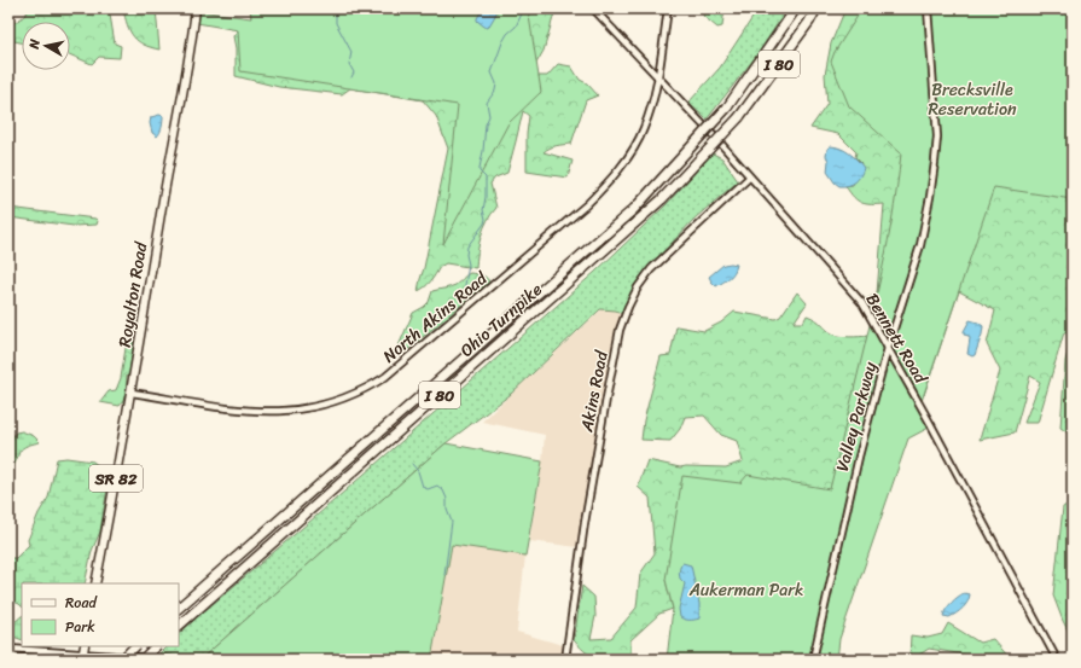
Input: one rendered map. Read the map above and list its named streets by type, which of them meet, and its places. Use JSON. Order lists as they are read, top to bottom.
{
  "streets": {
    "highway": ["I 80", "Ohio Turnpike"],
    "main road": ["Royalton Road", "SR 82"],
    "street": [
      "North Akins Road",
      "Bennett Road",
      "Akins Road",
      "Valley Parkway"
    ]
  },
  "crossings": [
    ["Royalton Road", "North Akins Road"],
    ["North Akins Road", "Bennett Road"],
    ["Bennett Road", "Akins Road"],
    ["Bennett Road", "Valley Parkway"]
  ],
  "parks": ["Brecksville Reservation", "Aukerman Park"],
  "legend": ["Road", "Park"],
  "north": "left"
}
